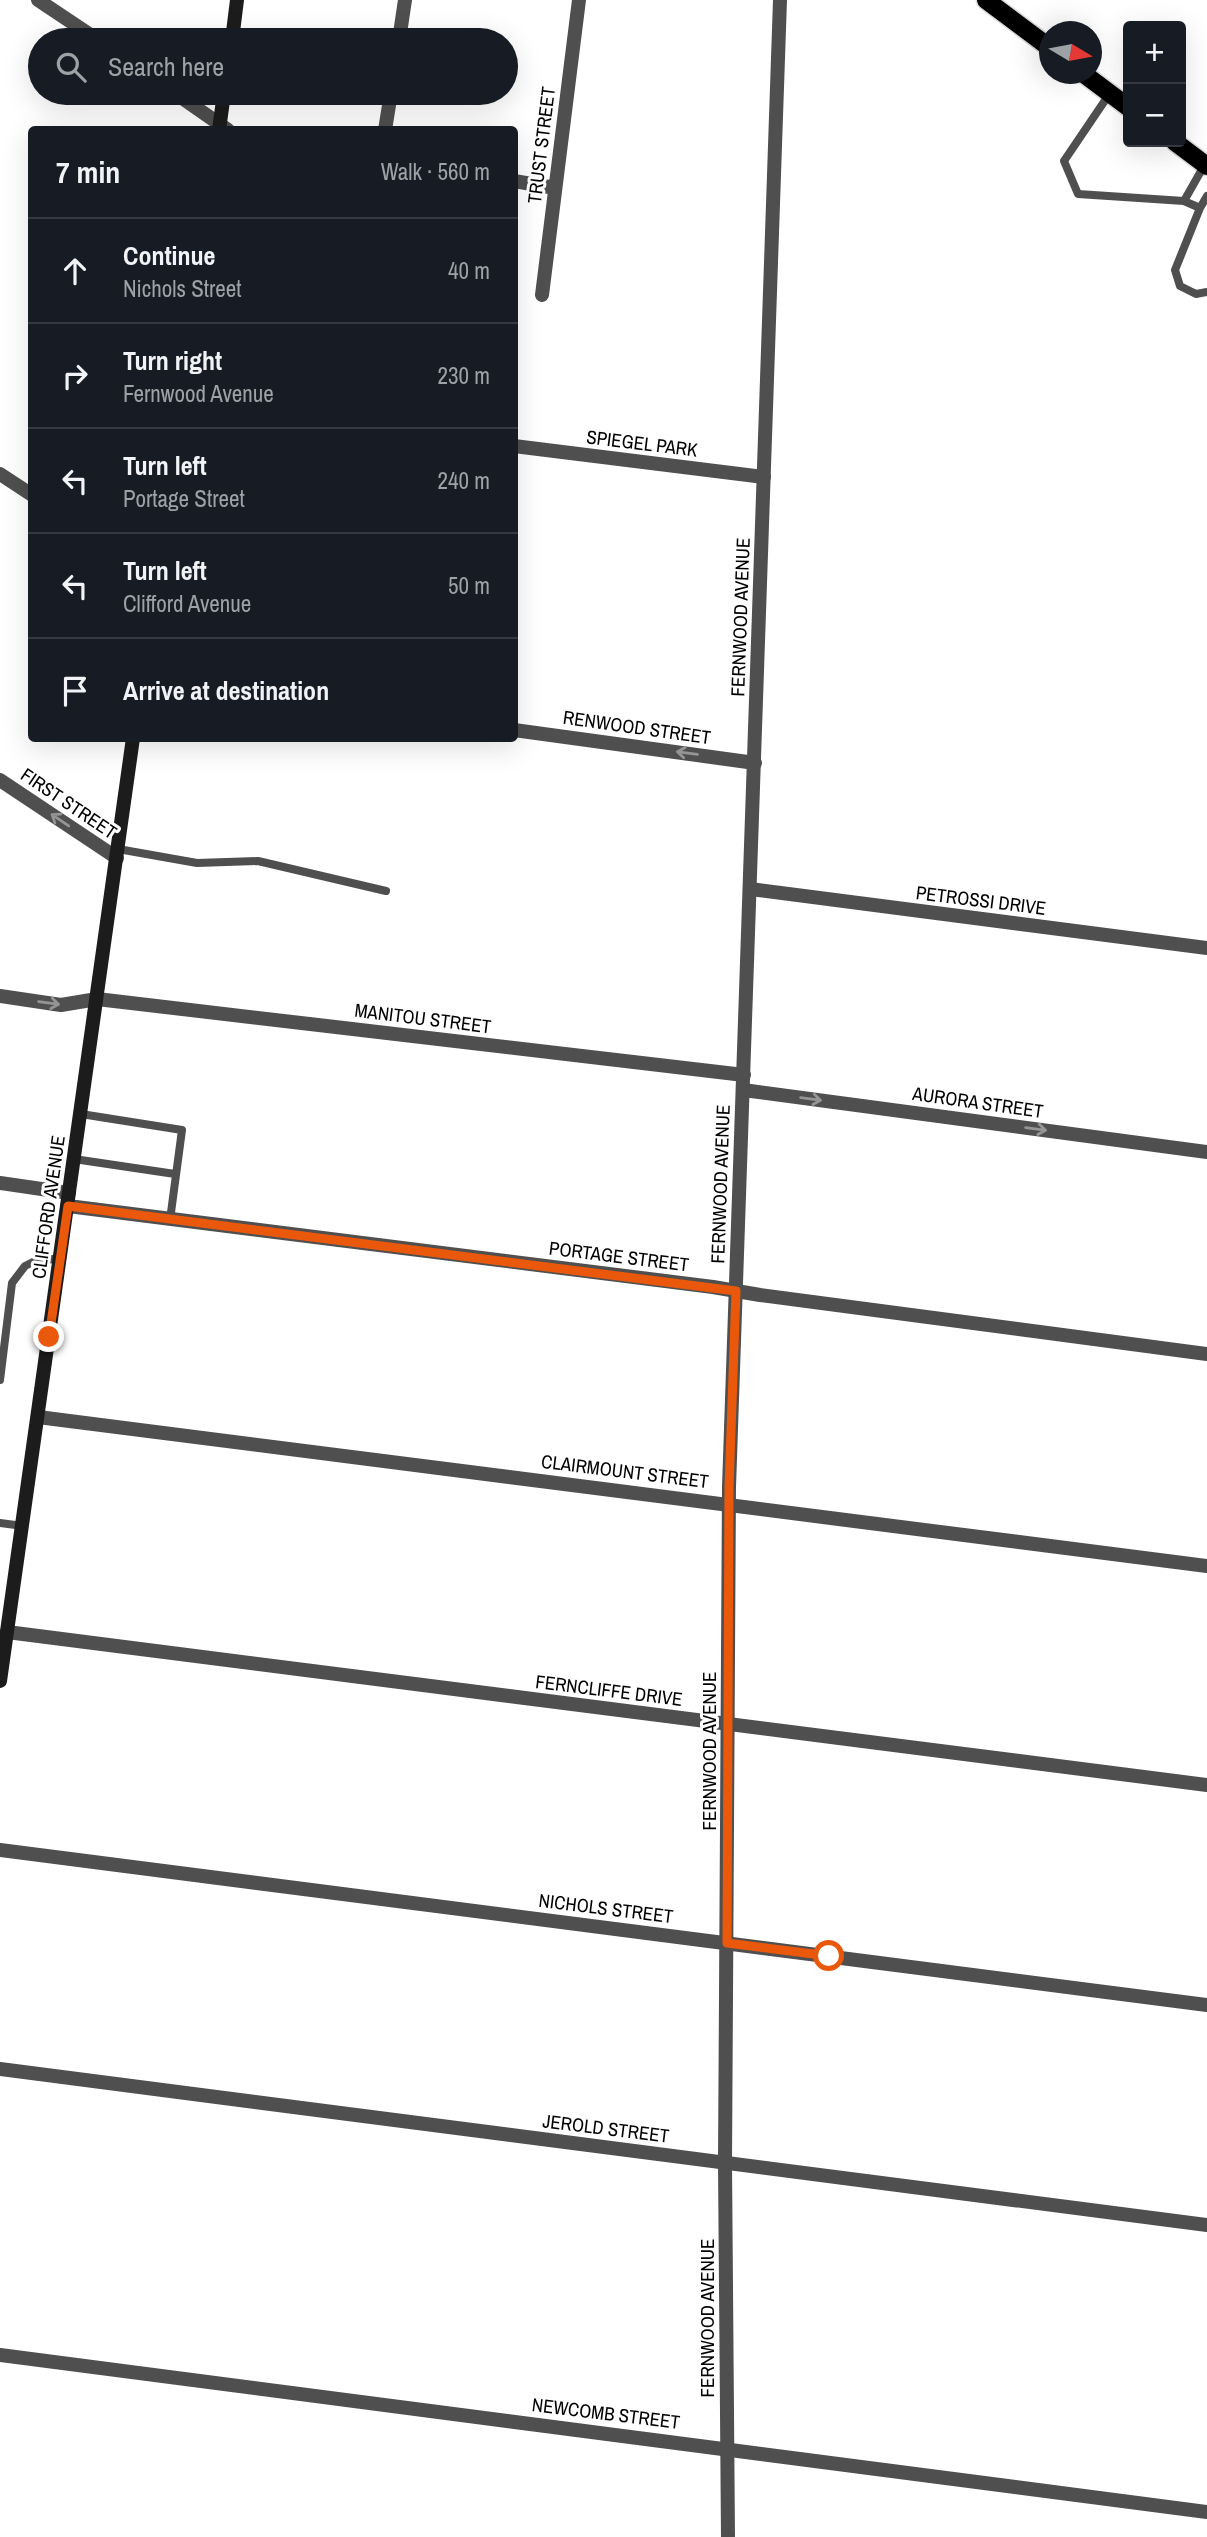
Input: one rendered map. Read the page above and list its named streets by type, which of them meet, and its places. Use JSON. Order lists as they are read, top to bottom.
{
  "streets": {
    "main road": ["CLIFFORD AVENUE"],
    "street": [
      "TRUST STREET",
      "SPIEGEL PARK",
      "FERNWOOD AVENUE",
      "RENWOOD STREET",
      "FIRST STREET",
      "PETROSSI DRIVE",
      "MANITOU STREET",
      "AURORA STREET",
      "PORTAGE STREET",
      "CLAIRMOUNT STREET",
      "FERNCLIFFE DRIVE",
      "NICHOLS STREET",
      "JEROLD STREET",
      "NEWCOMB STREET"
    ]
  },
  "crossings": [
    ["SPIEGEL PARK", "FERNWOOD AVENUE"],
    ["FERNWOOD AVENUE", "RENWOOD STREET"],
    ["FERNWOOD AVENUE", "PETROSSI DRIVE"],
    ["FERNWOOD AVENUE", "MANITOU STREET"],
    ["FERNWOOD AVENUE", "AURORA STREET"],
    ["FERNWOOD AVENUE", "PORTAGE STREET"],
    ["FERNWOOD AVENUE", "CLAIRMOUNT STREET"],
    ["FERNWOOD AVENUE", "FERNCLIFFE DRIVE"],
    ["FERNWOOD AVENUE", "NICHOLS STREET"],
    ["FERNWOOD AVENUE", "JEROLD STREET"],
    ["FERNWOOD AVENUE", "NEWCOMB STREET"],
    ["FIRST STREET", "CLIFFORD AVENUE"],
    ["MANITOU STREET", "CLIFFORD AVENUE"],
    ["CLIFFORD AVENUE", "PORTAGE STREET"],
    ["CLIFFORD AVENUE", "CLAIRMOUNT STREET"],
    ["CLIFFORD AVENUE", "FERNCLIFFE DRIVE"]
  ],
  "one_way": ["RENWOOD STREET", "FIRST STREET", "AURORA STREET"],
  "north": "right",
  "page": {
    "map_buttons": ["+", "−"],
    "search": "Search here",
    "heading": ["7 min", "Walk · 560 m"],
    "list": [
      ["Continue", "Nichols Street", "40 m"],
      ["Turn right", "Fernwood Avenue", "230 m"],
      ["Turn left", "Portage Street", "240 m"],
      ["Turn left", "Clifford Avenue", "50 m"],
      "Arrive at destination"
    ]
  }
}
